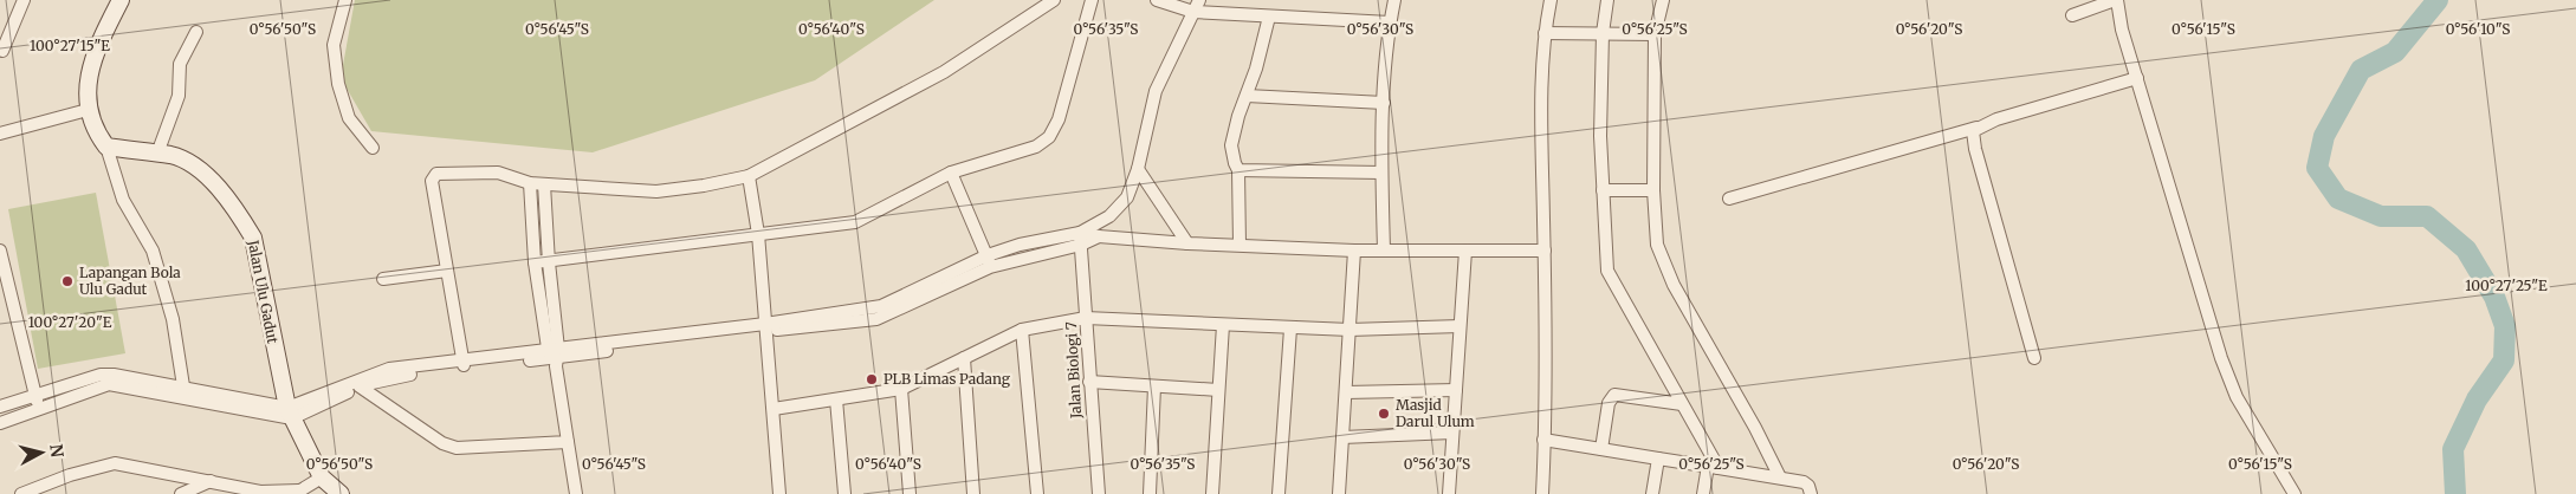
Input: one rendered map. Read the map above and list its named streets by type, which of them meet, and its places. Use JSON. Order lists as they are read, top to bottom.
{
  "streets": {
    "street": ["Jalan Ulu Gadut", "Jalan Biologi 7"]
  },
  "places": ["Lapangan Bola Ulu Gadut", "PLB Limas Padang", "Masjid Darul Ulum"],
  "north": "right",
  "coordinates": [
    "0°56'50\"S",
    "0°56'45\"S",
    "0°56'40\"S",
    "0°56'35\"S",
    "0°56'30\"S",
    "0°56'25\"S",
    "0°56'20\"S",
    "0°56'15\"S",
    "0°56'10\"S",
    "100°27'15\"E",
    "100°27'25\"E",
    "100°27'20\"E"
  ]
}
